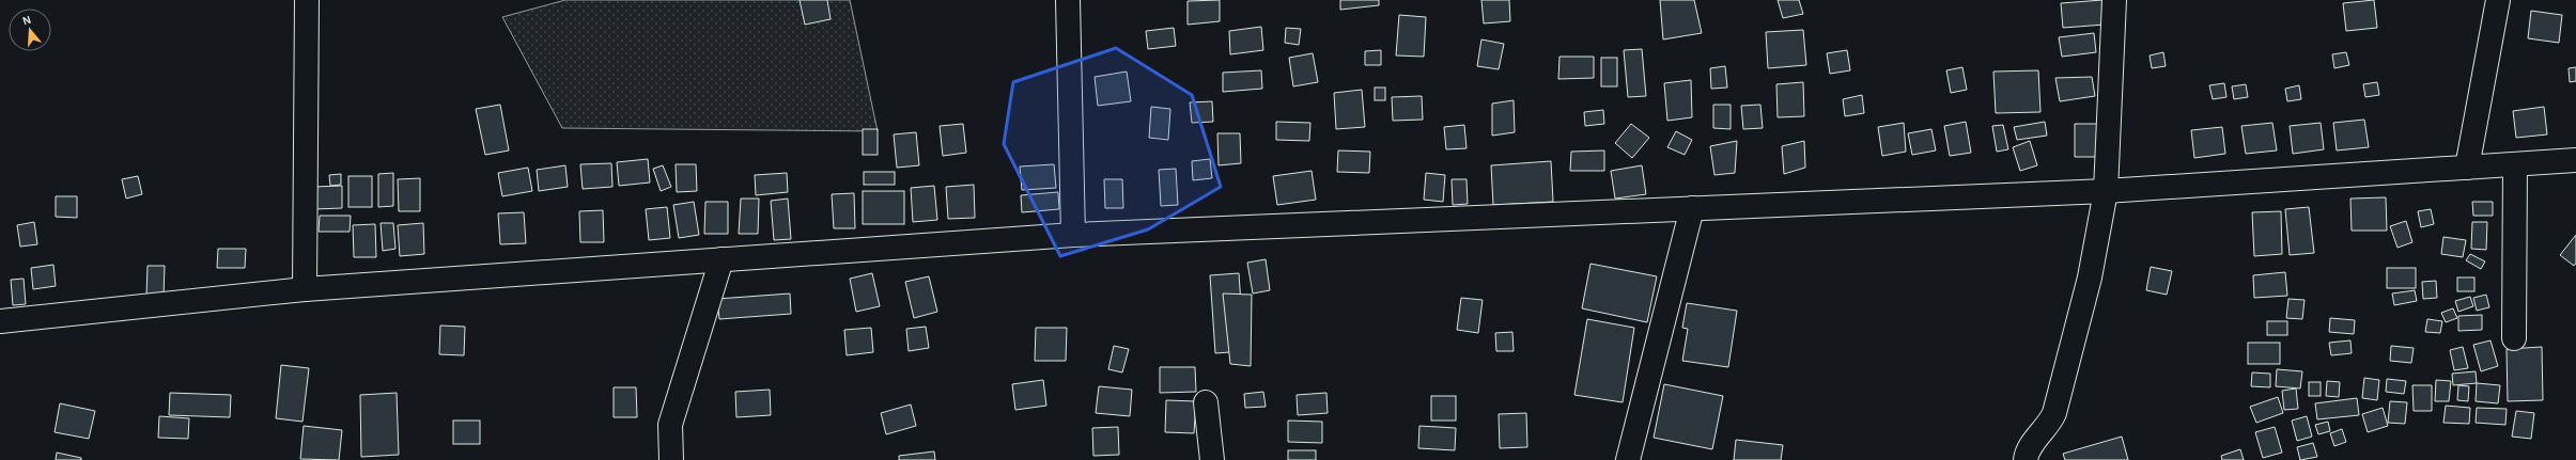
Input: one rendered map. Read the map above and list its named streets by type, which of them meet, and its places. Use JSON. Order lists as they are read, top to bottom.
{
  "north": "top"
}
